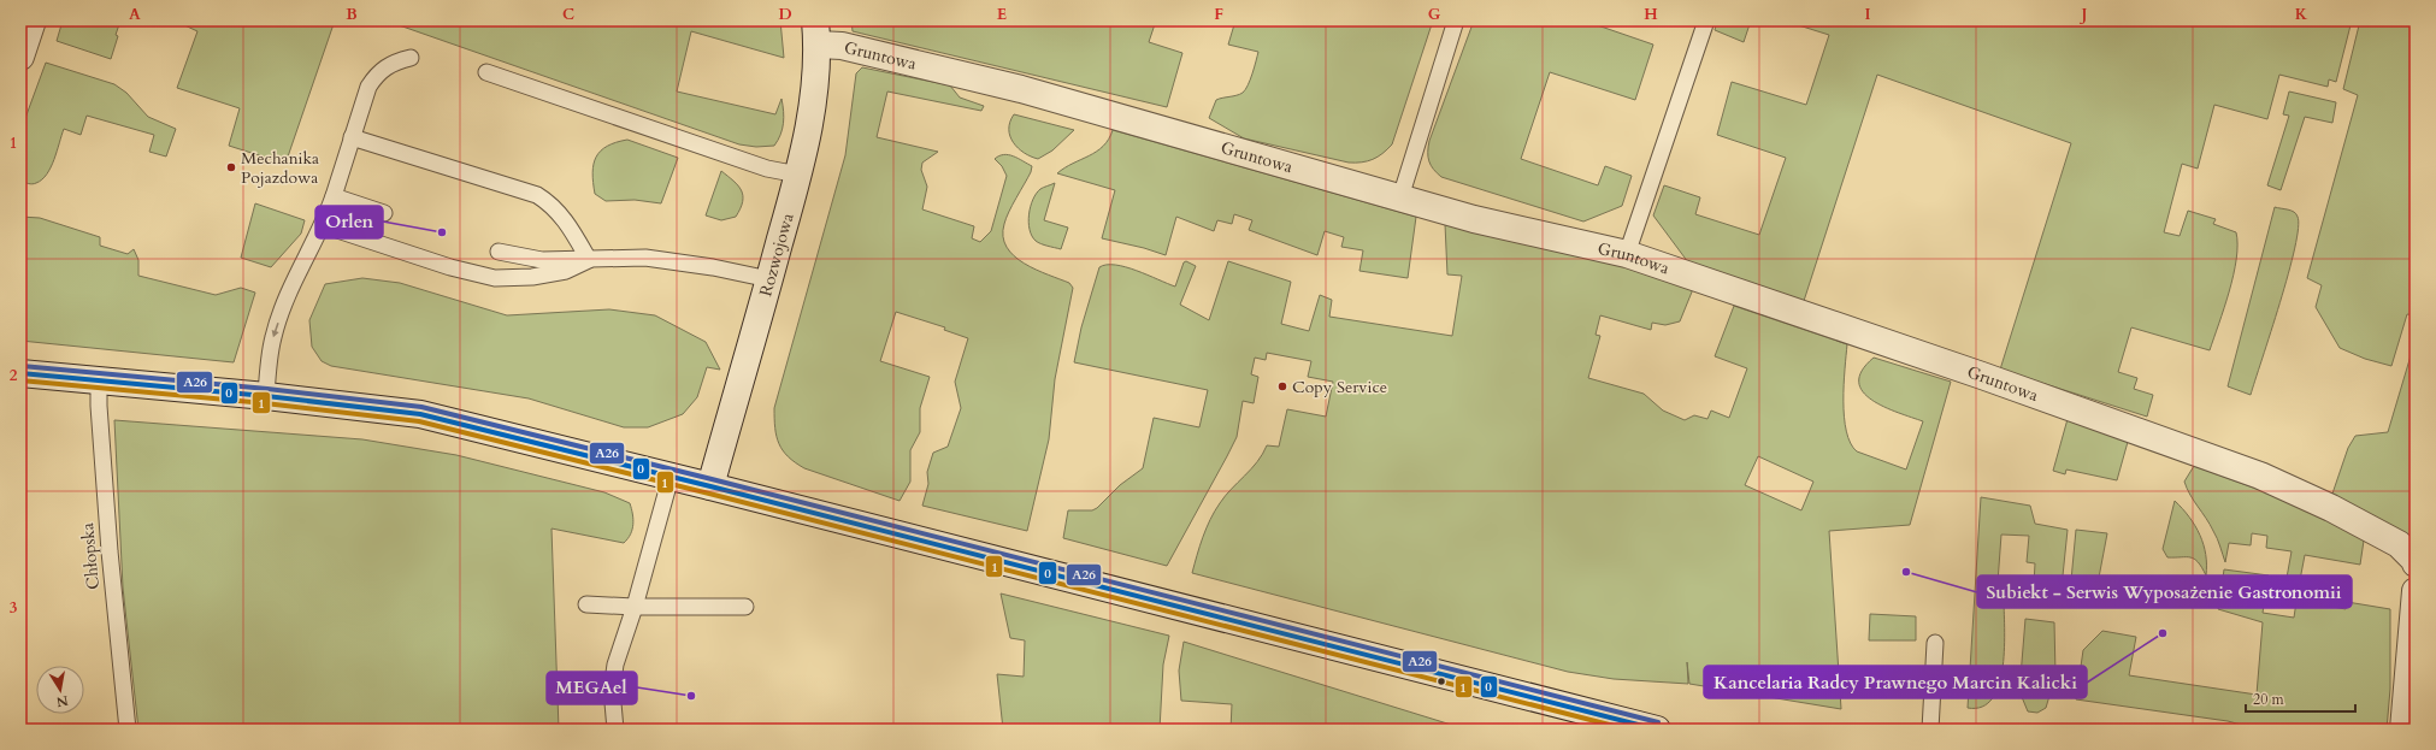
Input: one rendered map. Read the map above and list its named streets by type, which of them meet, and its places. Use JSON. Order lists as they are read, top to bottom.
{
  "streets": {
    "street": ["Gruntowa", "Rozwojowa"],
    "lane": ["Chłopska"]
  },
  "crossings": [
    ["Gruntowa", "Rozwojowa"]
  ],
  "places": [
    "Mechanika Pojazdowa",
    "Orlen",
    "Copy Service",
    "Subiekt - Serwis Wyposażenie Gastronomii",
    "Kancelaria Radcy Prawnego Marcin Kalicki",
    "MEGAel"
  ],
  "lines": ["transit line A26", "transit line 0", "transit line 1"],
  "scale_bar": "20 m",
  "north": "bottom",
  "grid": {
    "columns": [
      "A",
      "B",
      "C",
      "D",
      "E",
      "F",
      "G",
      "H",
      "I",
      "J",
      "K"
    ],
    "rows": ["1", "2", "3"]
  }
}
